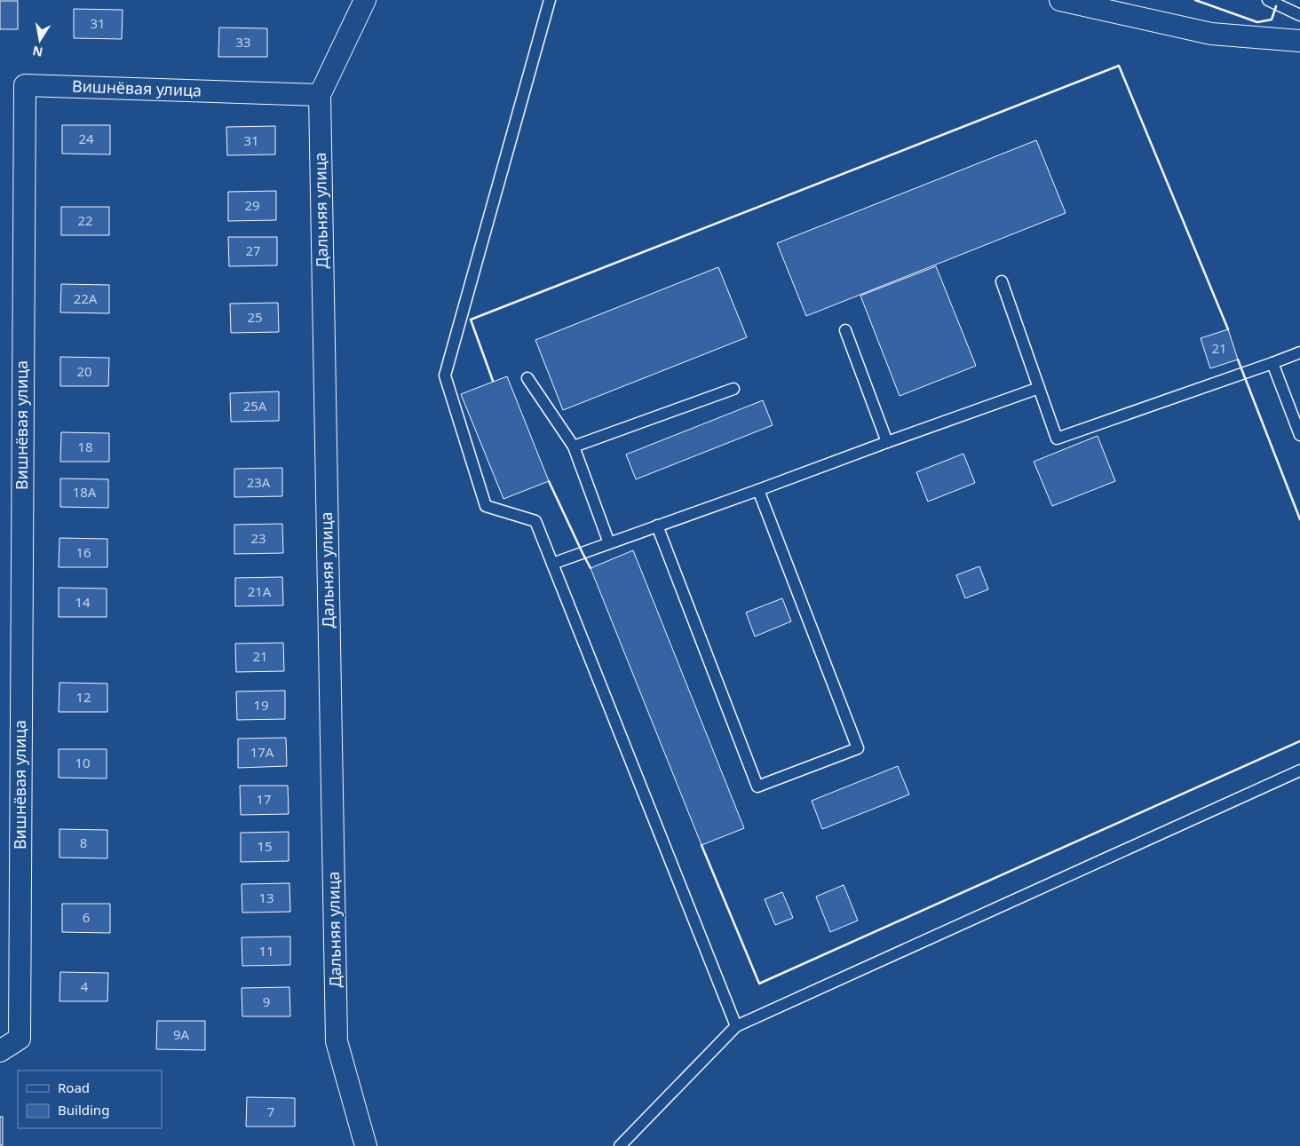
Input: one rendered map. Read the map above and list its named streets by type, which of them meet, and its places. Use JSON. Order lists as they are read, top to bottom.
{
  "streets": {
    "street": ["Вишнёвая улица", "Дальняя улица"]
  },
  "crossings": [
    ["Вишнёвая улица", "Дальняя улица"]
  ],
  "house_numbers": [
    "31",
    "33",
    "24",
    "31",
    "29",
    "22",
    "27",
    "22А",
    "25",
    "21",
    "20",
    "25А",
    "18",
    "23А",
    "18А",
    "23",
    "16",
    "21А",
    "14",
    "21",
    "12",
    "19",
    "17А",
    "10",
    "17",
    "8",
    "15",
    "13",
    "6",
    "11",
    "4",
    "9",
    "9А",
    "7"
  ],
  "legend": ["Road", "Building"],
  "north": "bottom"
}
